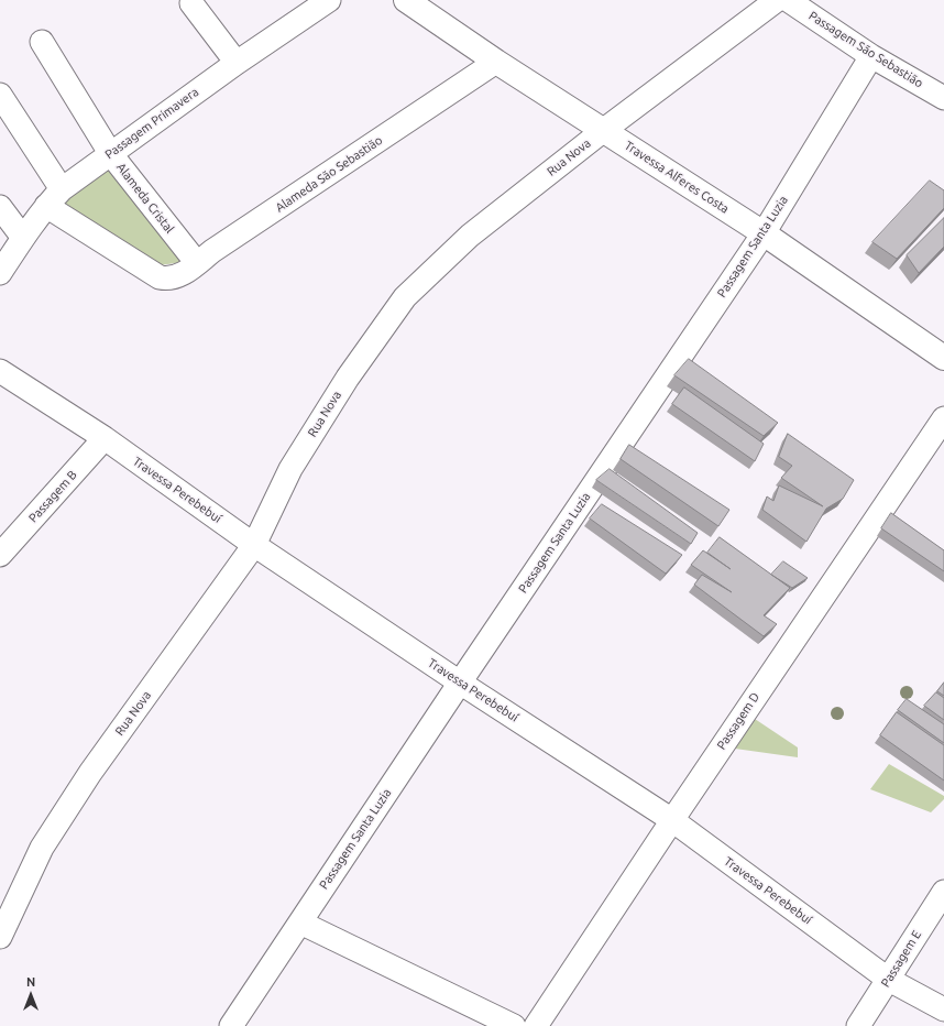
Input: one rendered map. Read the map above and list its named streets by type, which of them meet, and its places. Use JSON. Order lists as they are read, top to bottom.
{
  "streets": {
    "street": [
      "Passagem São Sebastião",
      "Passagem Primavera",
      "Rua Nova",
      "Alameda São Sebastião",
      "Travessa Alferes Costa",
      "Alameda Cristal",
      "Passagem Santa Luzia",
      "Travessa Perebebuí",
      "Passagem B",
      "Passagem D",
      "Passagem E"
    ]
  },
  "crossings": [
    ["Passagem São Sebastião", "Passagem Santa Luzia"],
    ["Passagem Primavera", "Alameda São Sebastião"],
    ["Passagem Primavera", "Alameda Cristal"],
    ["Rua Nova", "Travessa Alferes Costa"],
    ["Rua Nova", "Travessa Perebebuí"],
    ["Alameda São Sebastião", "Travessa Alferes Costa"],
    ["Alameda São Sebastião", "Alameda Cristal"],
    ["Travessa Alferes Costa", "Passagem Santa Luzia"],
    ["Passagem Santa Luzia", "Travessa Perebebuí"],
    ["Travessa Perebebuí", "Passagem B"],
    ["Travessa Perebebuí", "Passagem D"],
    ["Travessa Perebebuí", "Passagem E"]
  ],
  "north": "top"
}
